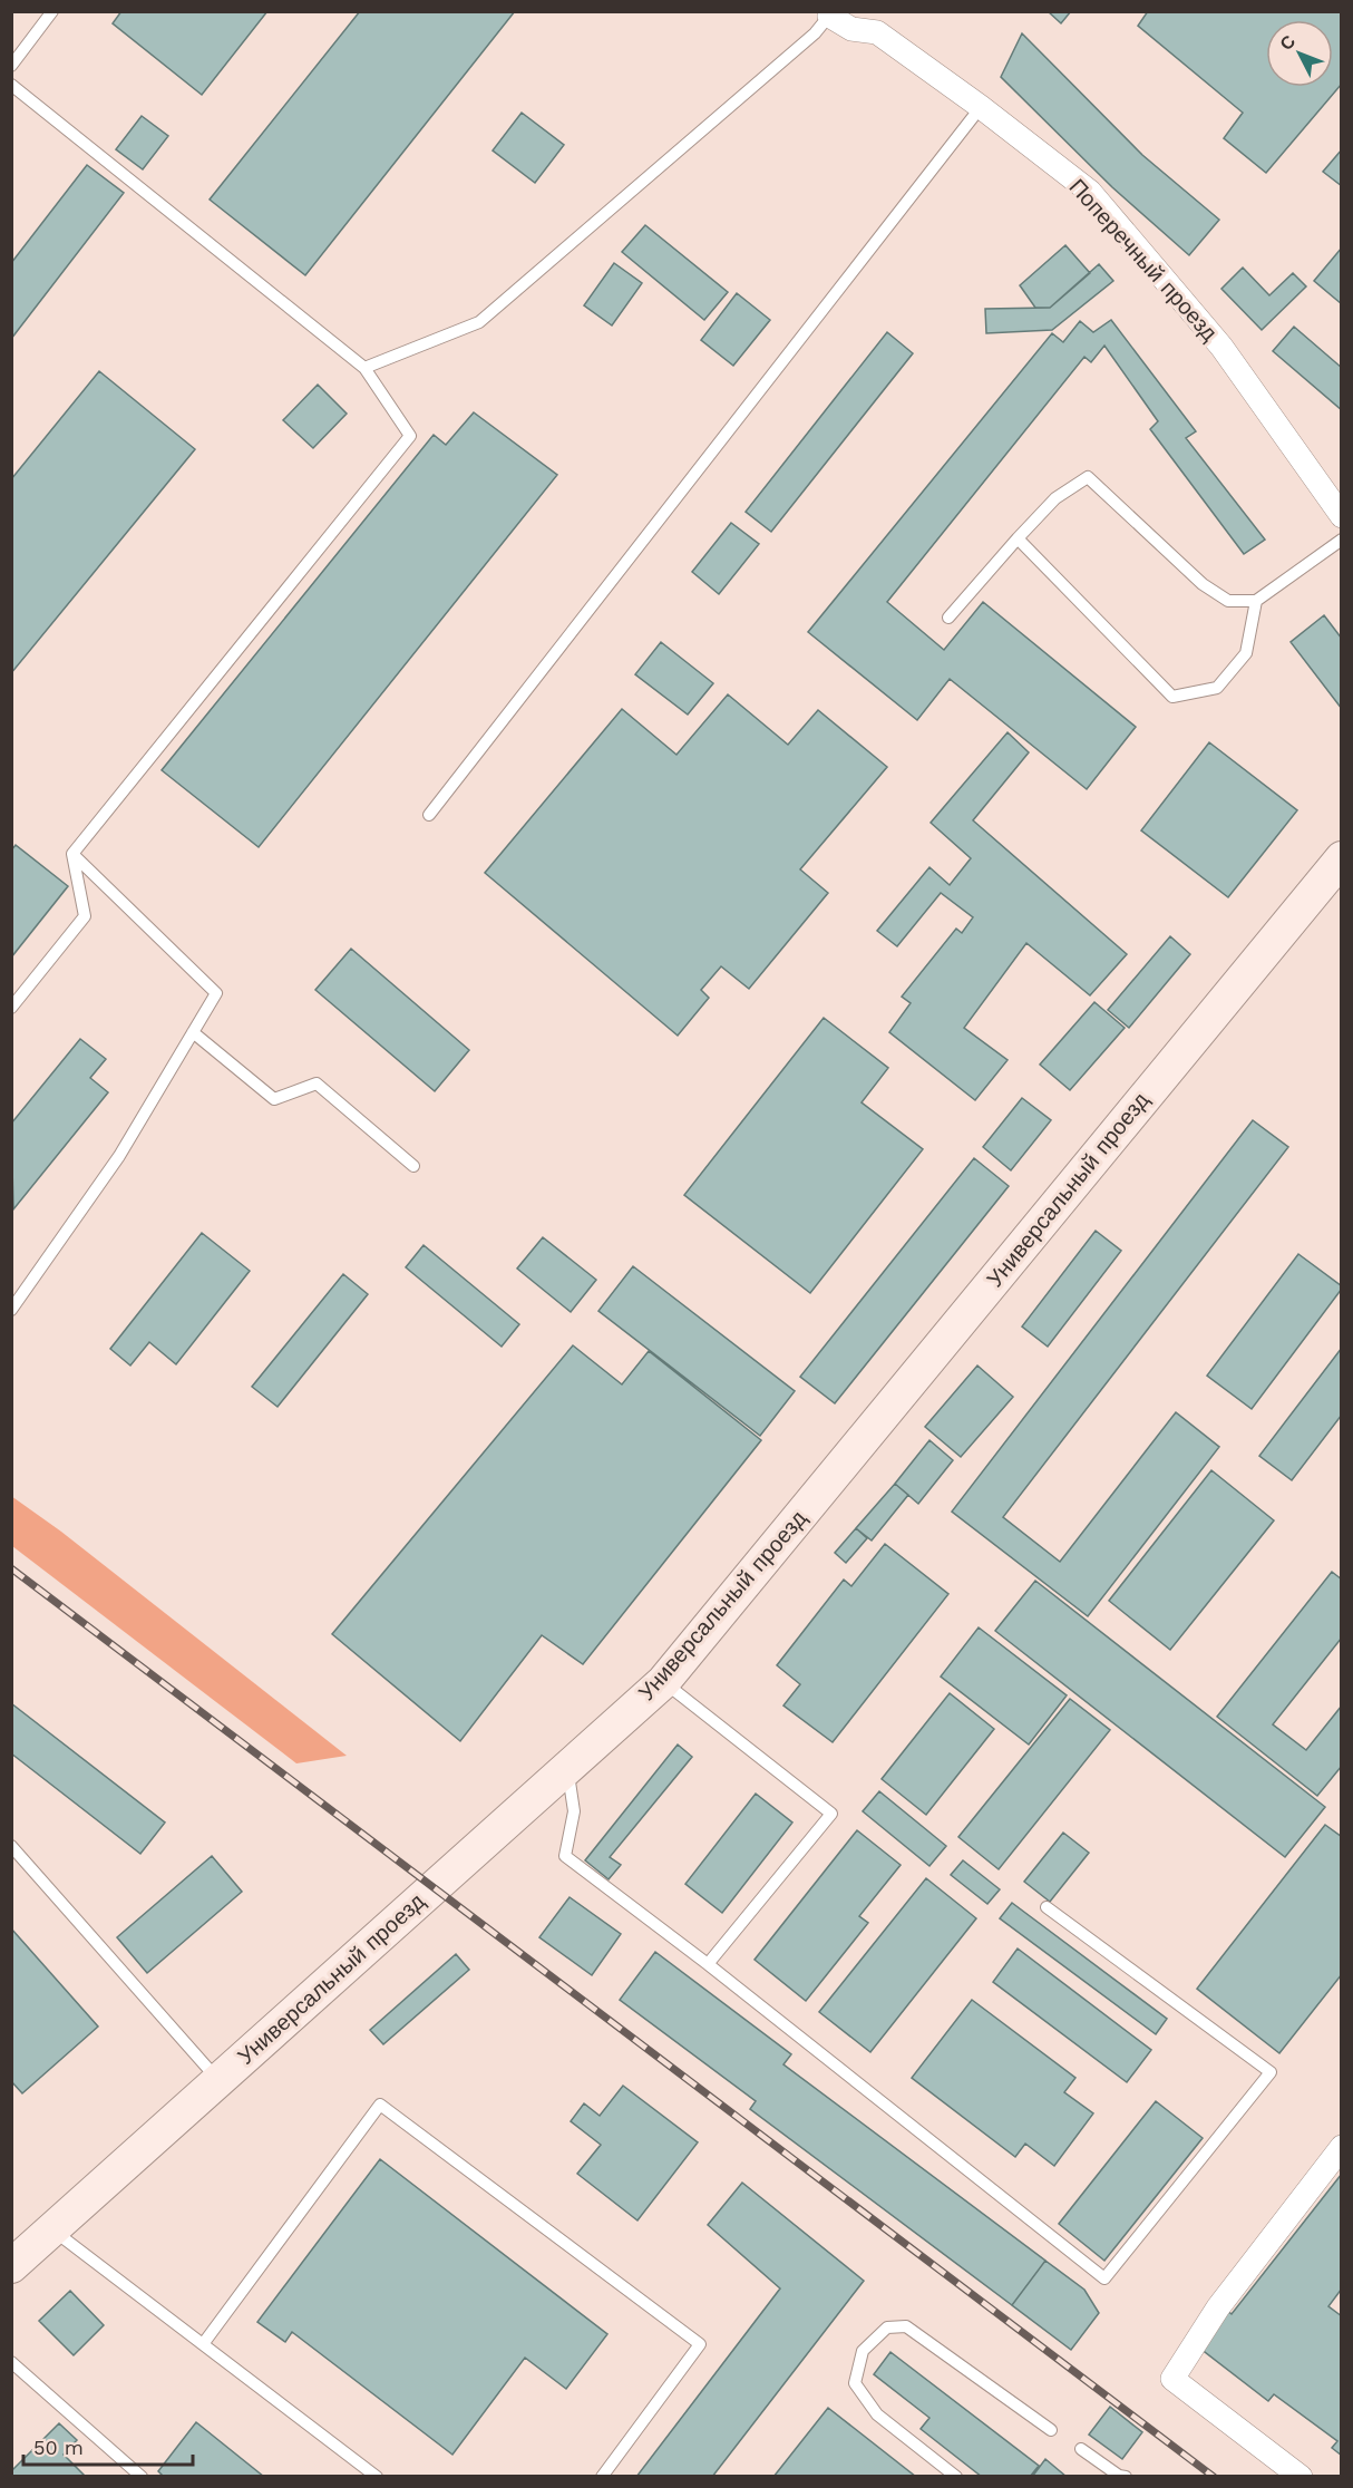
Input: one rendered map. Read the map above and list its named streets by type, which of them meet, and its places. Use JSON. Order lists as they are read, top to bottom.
{
  "streets": {
    "street": ["Поперечный проезд", "Универсальный проезд"]
  },
  "scale_bar": "50 m",
  "north": "top left"
}
